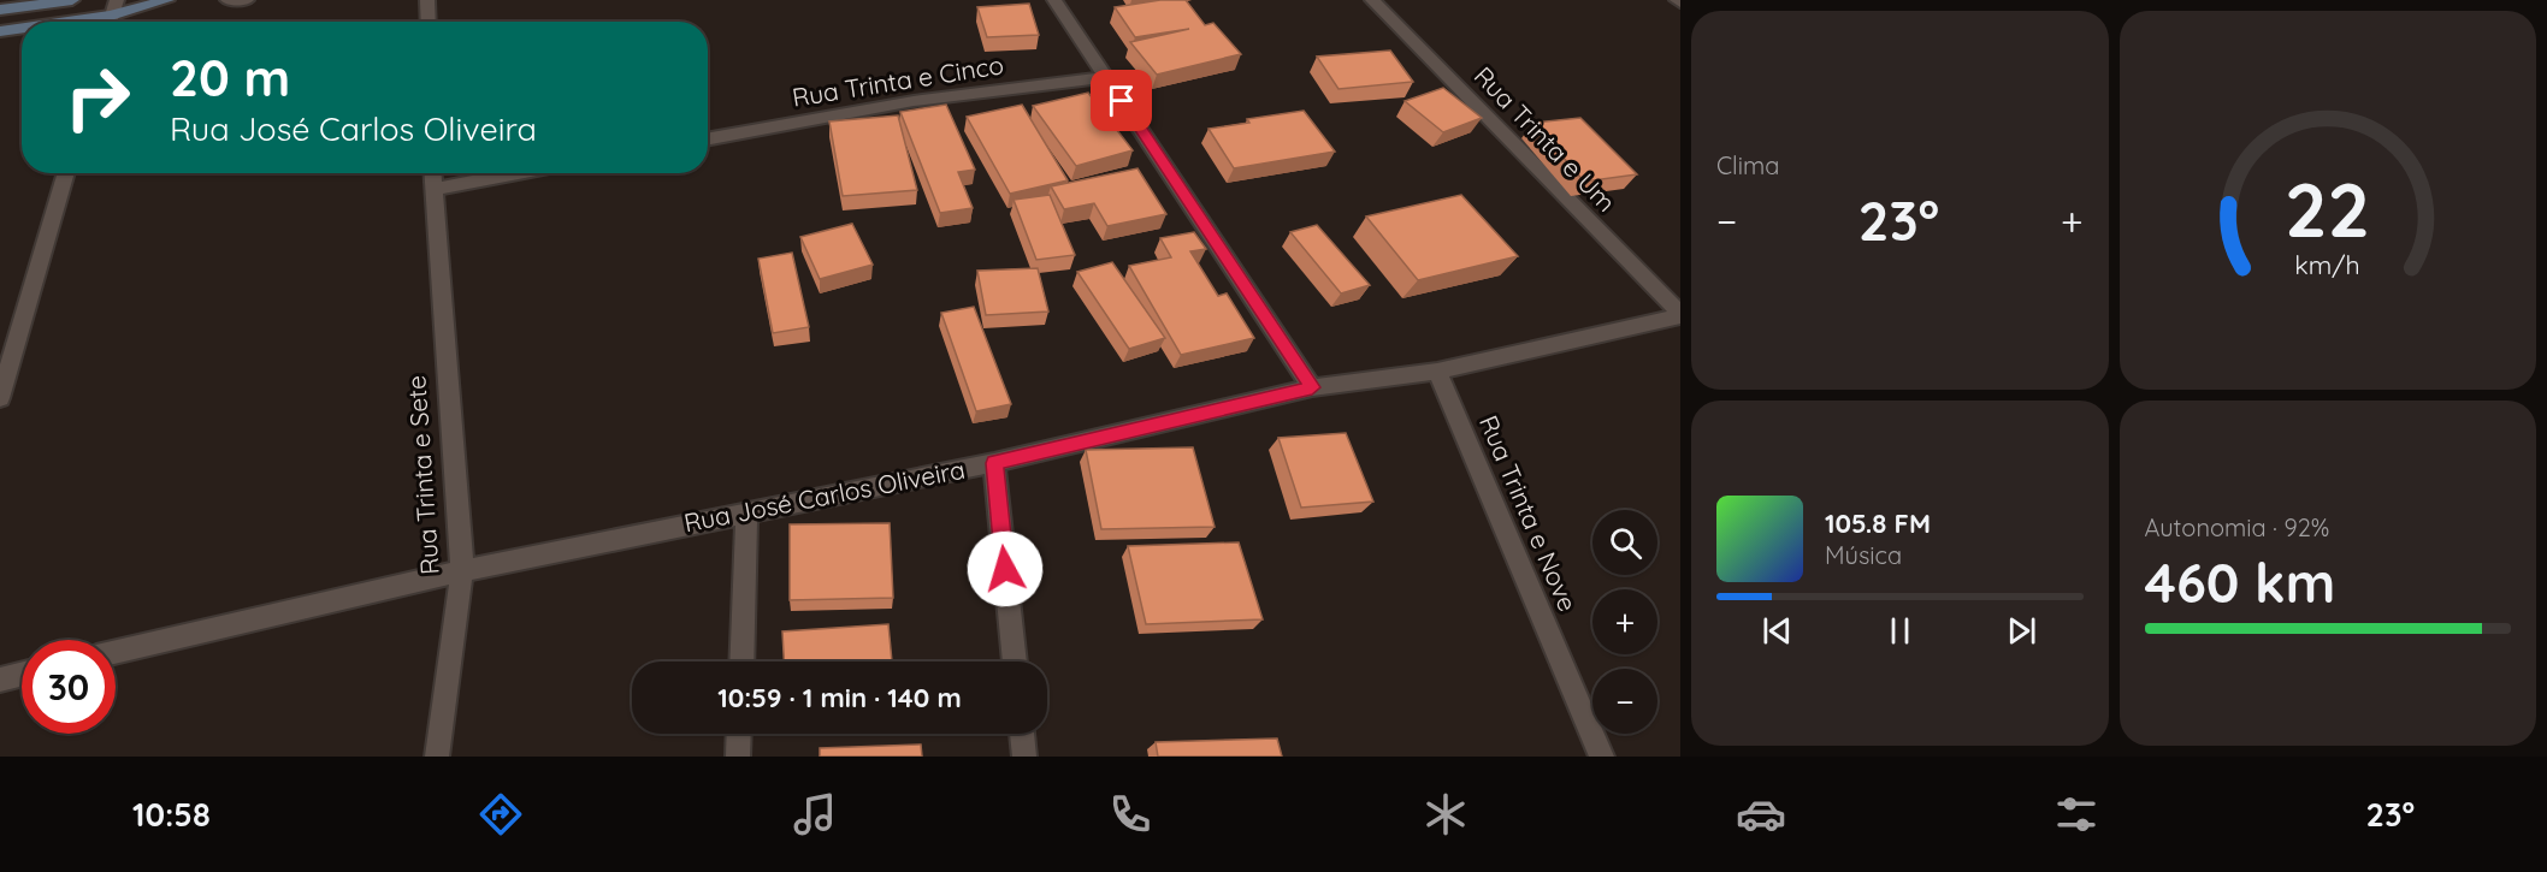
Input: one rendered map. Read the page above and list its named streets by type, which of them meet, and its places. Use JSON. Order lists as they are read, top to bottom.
{
  "streets": {
    "street": [
      "Rua Trinta e Cinco",
      "Rua Trinta e Um",
      "Rua Trinta e Sete",
      "Rua José Carlos Oliveira",
      "Rua Trinta e Nove"
    ]
  },
  "crossings": [
    ["Rua Trinta e Um", "Rua José Carlos Oliveira"],
    ["Rua Trinta e Sete", "Rua José Carlos Oliveira"],
    ["Rua José Carlos Oliveira", "Rua Trinta e Nove"]
  ],
  "page": {
    "tile": [
      "Clima",
      ["Autonomia · 92%", "460 km"]
    ],
    "turn": ["20 m", "Rua José Carlos Oliveira"],
    "heat": ["−", "23°", "+"],
    "song": ["105.8 FM", "Música"],
    "map_buttons": ["+", "−"],
    "limit": "30",
    "trip": "10:59 · 1 min · 140 m",
    "tabs": ["10:58", "23°"],
    "gauge": ["22", "km/h"]
  }
}
